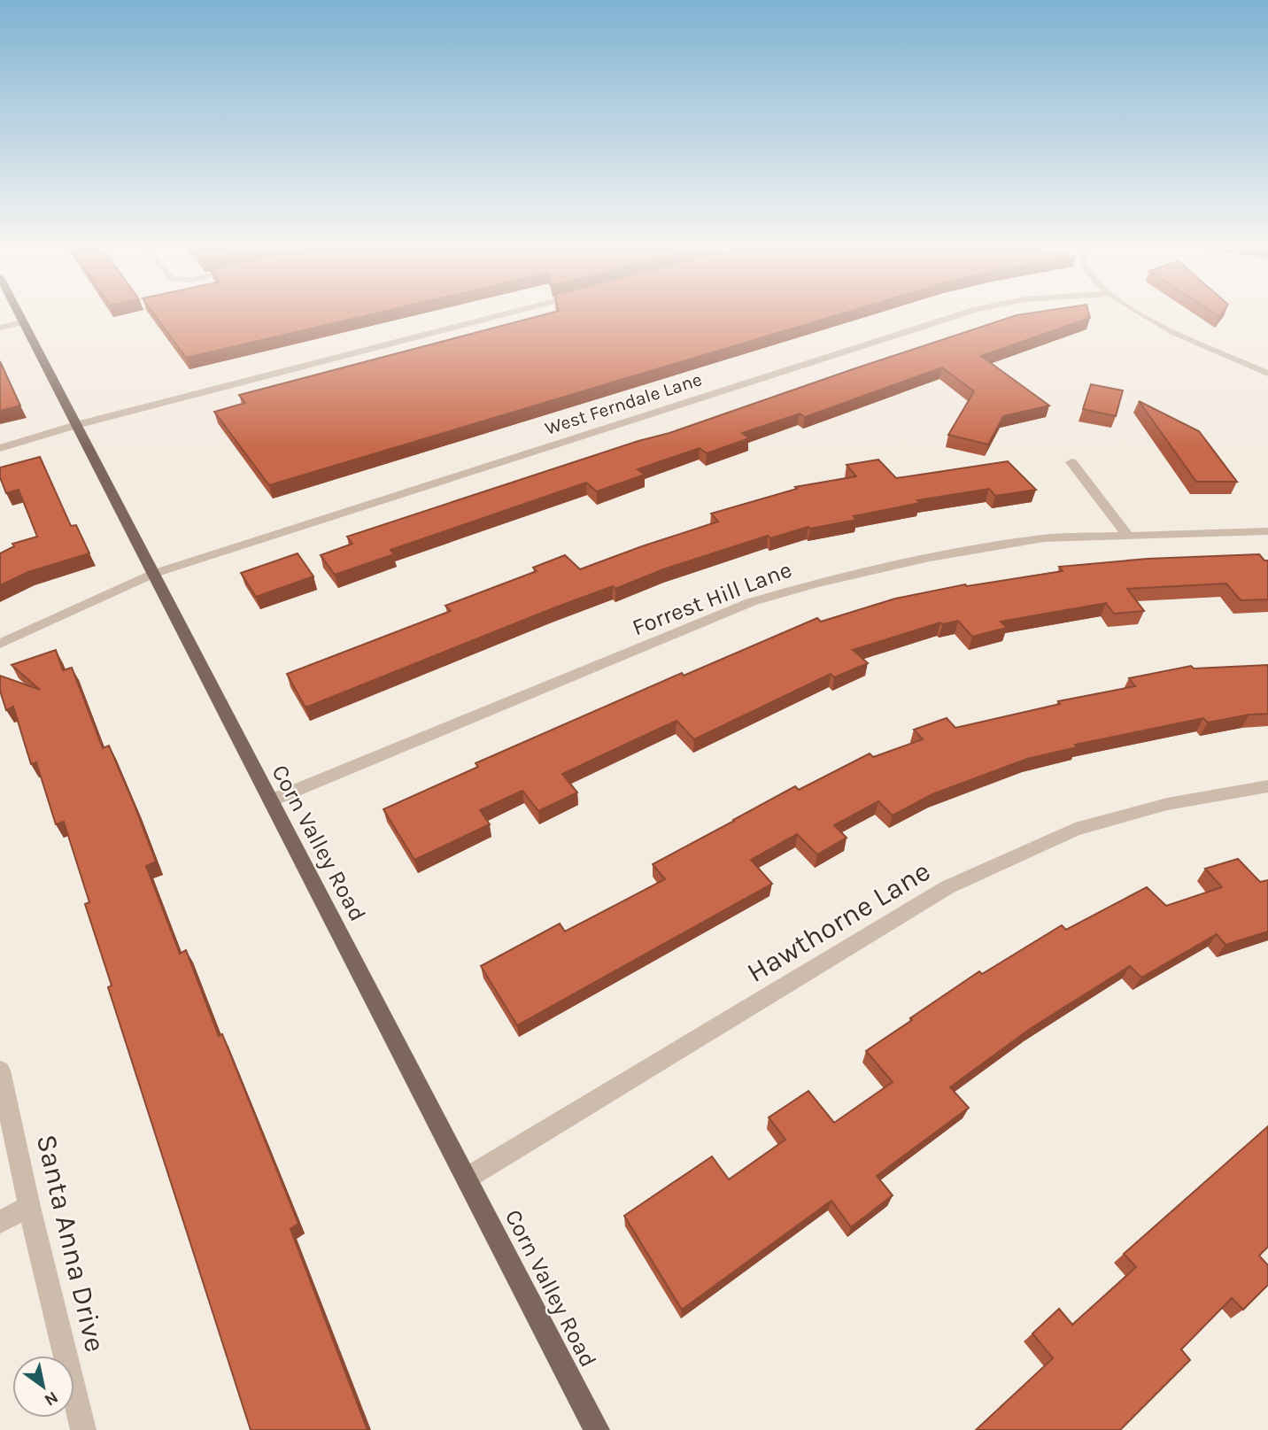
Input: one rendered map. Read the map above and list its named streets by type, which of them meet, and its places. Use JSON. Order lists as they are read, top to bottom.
{
  "streets": {
    "main road": ["Corn Valley Road"],
    "street": [
      "West Ferndale Lane",
      "Forrest Hill Lane",
      "Hawthorne Lane",
      "Santa Anna Drive"
    ]
  },
  "crossings": [
    ["West Ferndale Lane", "Corn Valley Road"],
    ["Forrest Hill Lane", "Corn Valley Road"],
    ["Corn Valley Road", "Hawthorne Lane"]
  ],
  "north": "bottom right"
}
